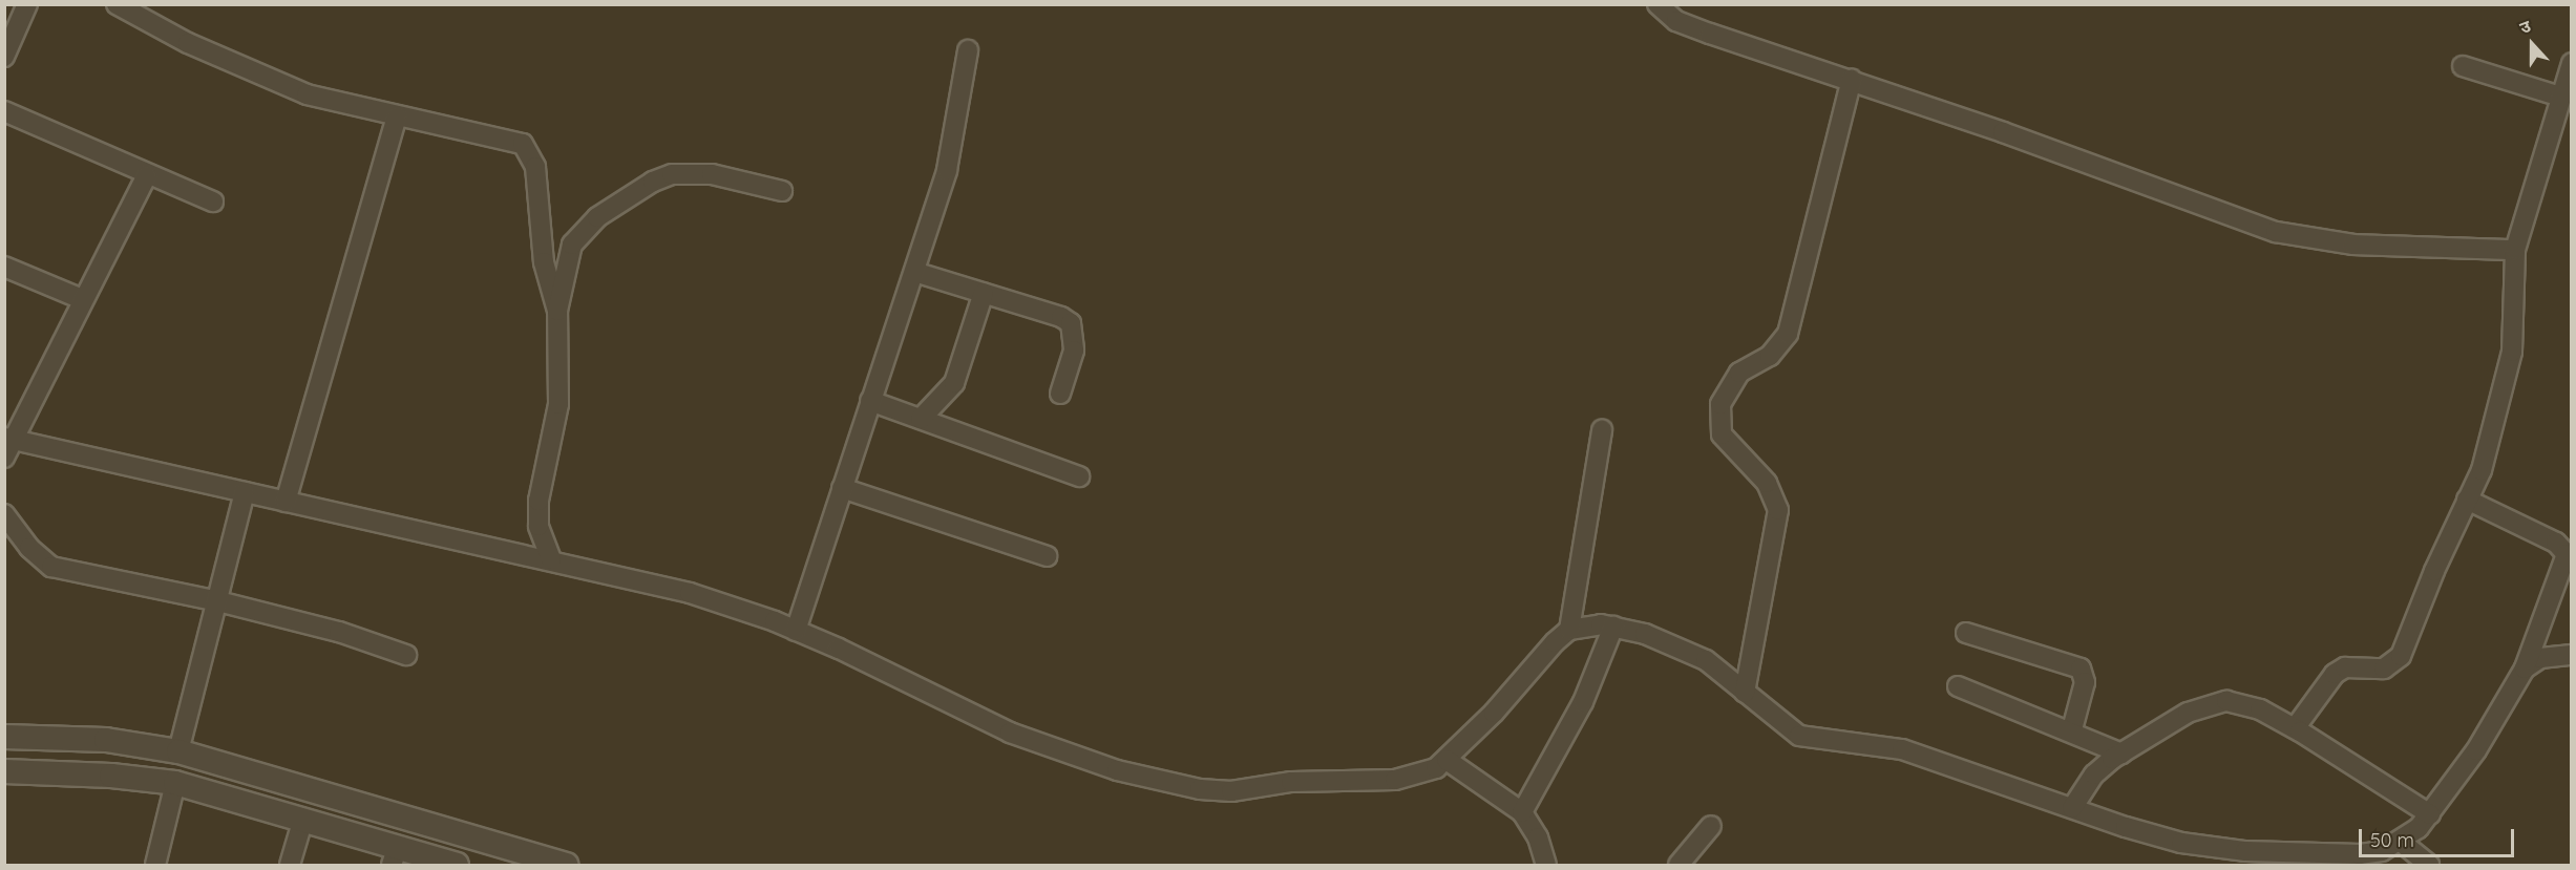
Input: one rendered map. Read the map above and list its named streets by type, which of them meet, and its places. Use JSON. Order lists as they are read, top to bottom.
{
  "scale_bar": "50 m",
  "north": "top"
}
